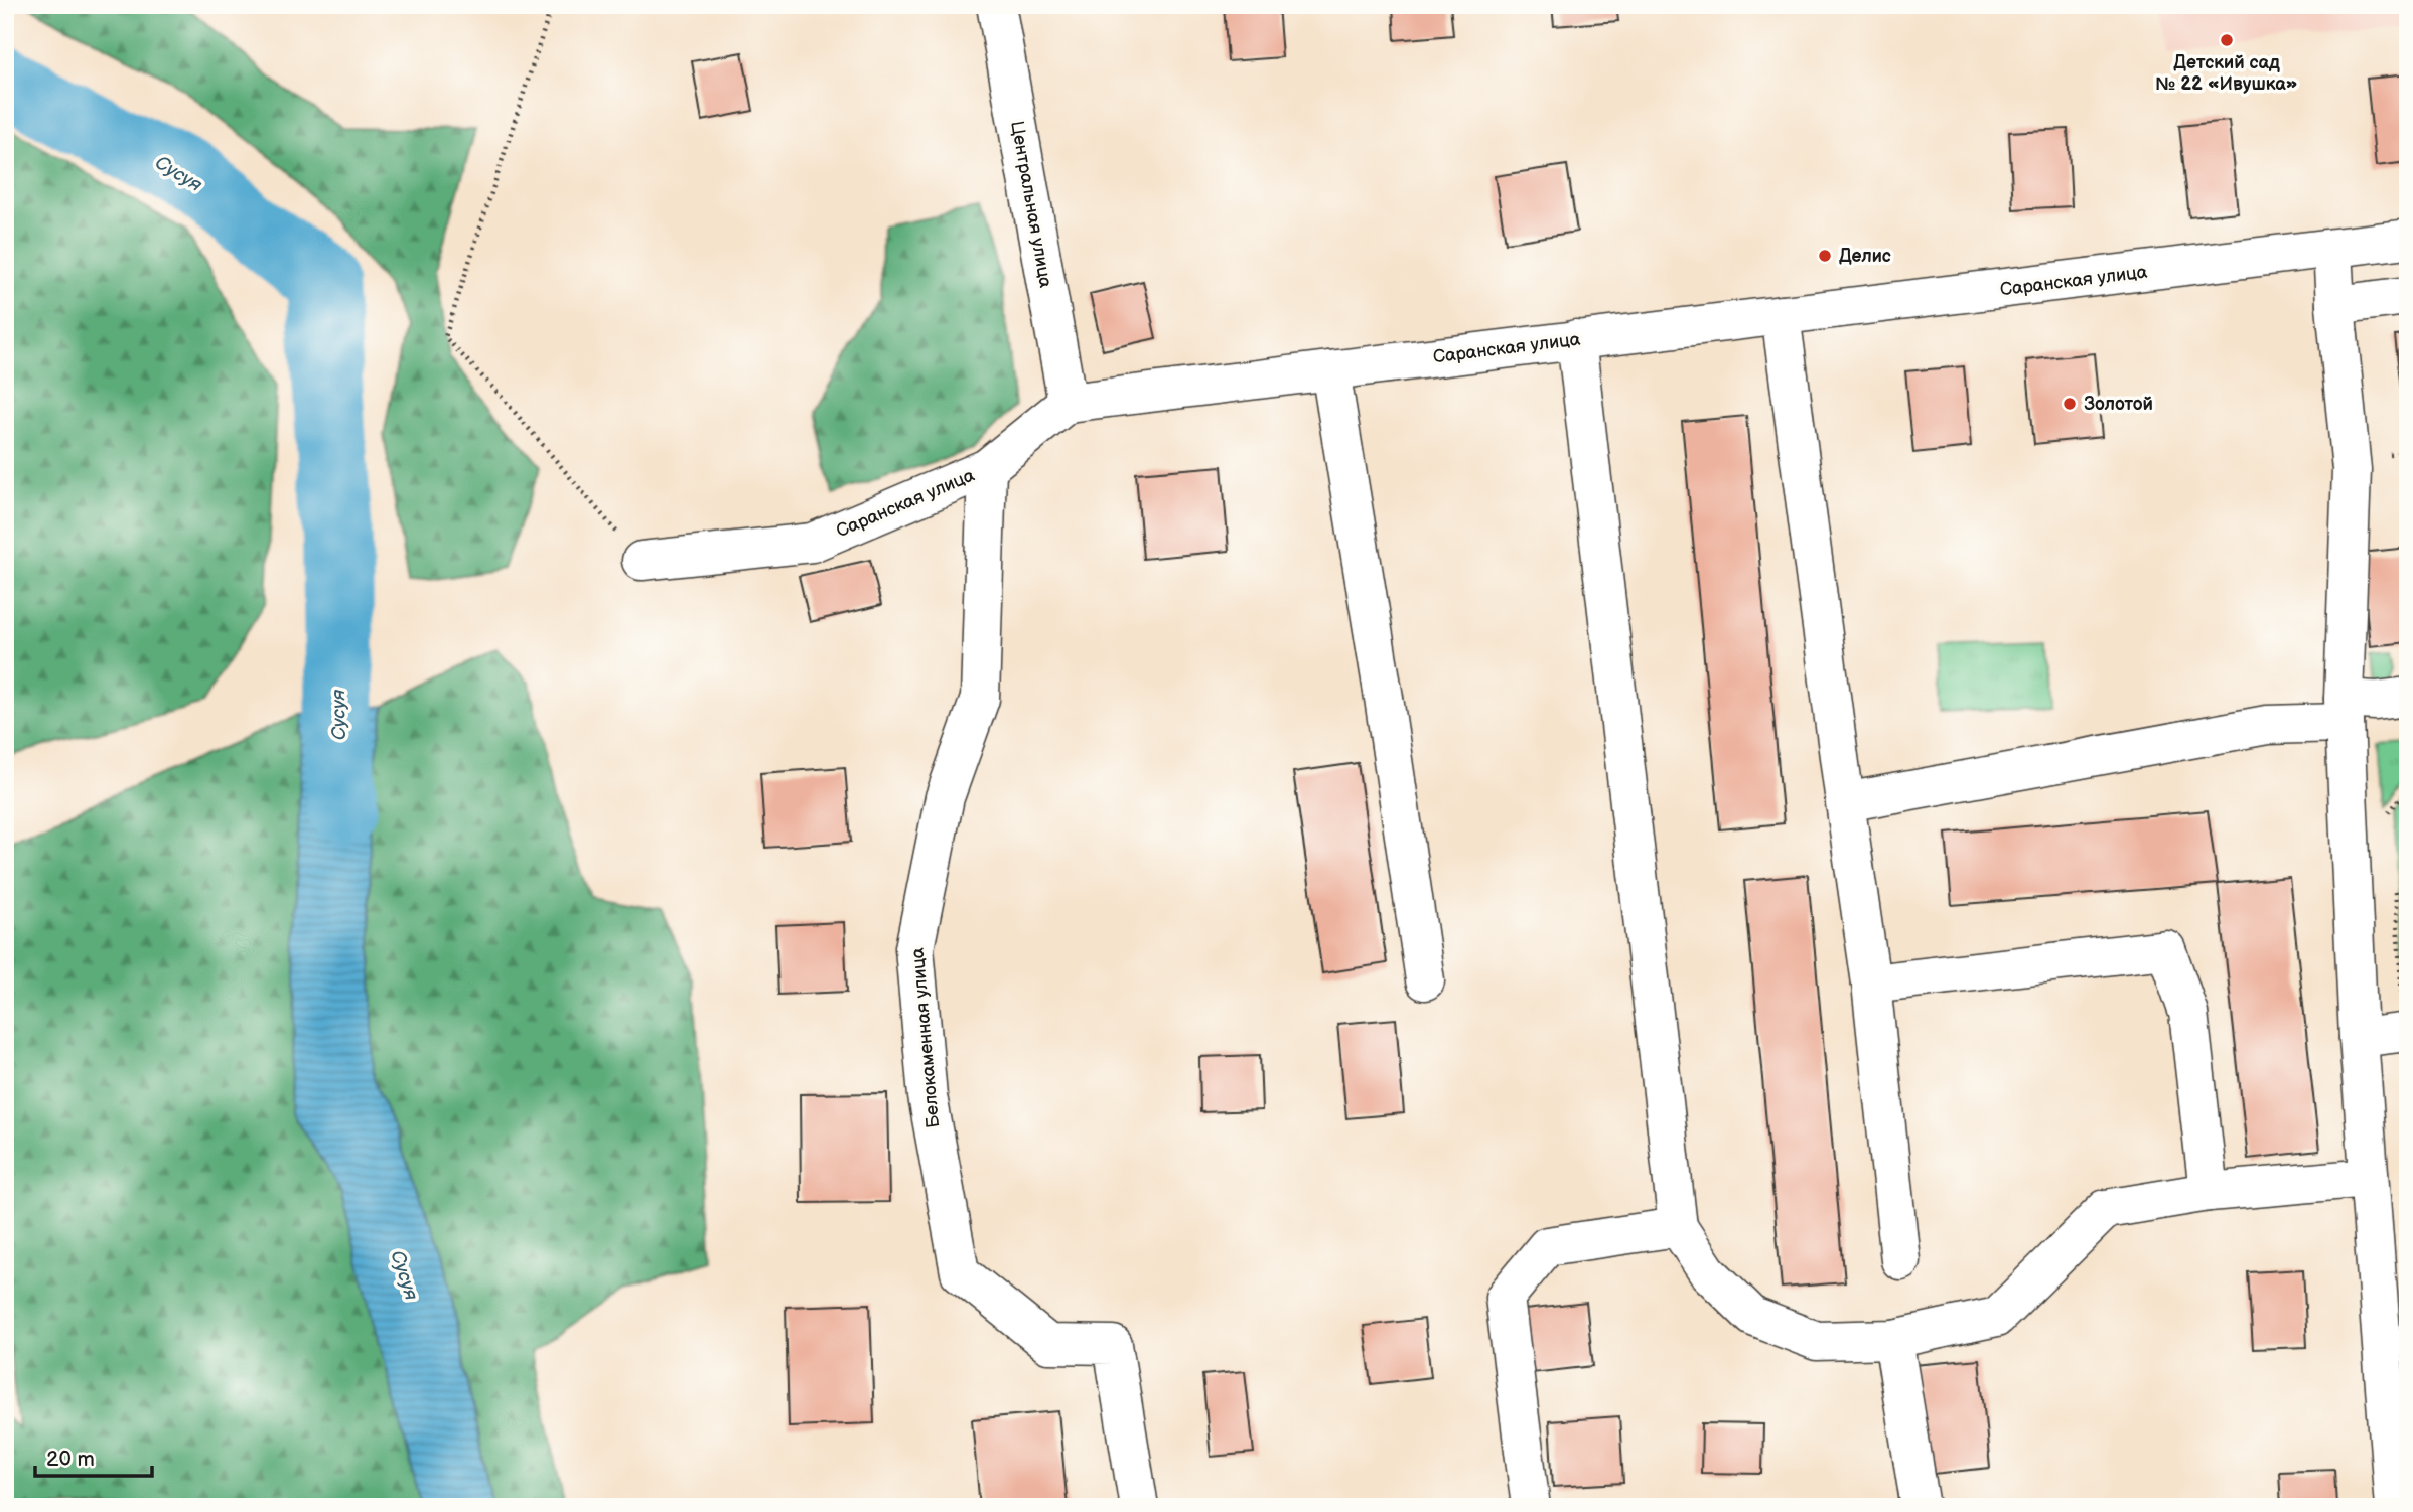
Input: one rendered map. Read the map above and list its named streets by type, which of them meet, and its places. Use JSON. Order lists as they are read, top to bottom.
{
  "streets": {
    "street": ["Центральная улица", "Саранская улица", "Белокаменная улица"]
  },
  "crossings": [
    ["Центральная улица", "Саранская улица"],
    ["Саранская улица", "Белокаменная улица"]
  ],
  "water": ["Сусуя"],
  "places": ["Детский сад № 22 «Ивушка»", "Делис", "Золотой"],
  "scale_bar": "20 m"
}
